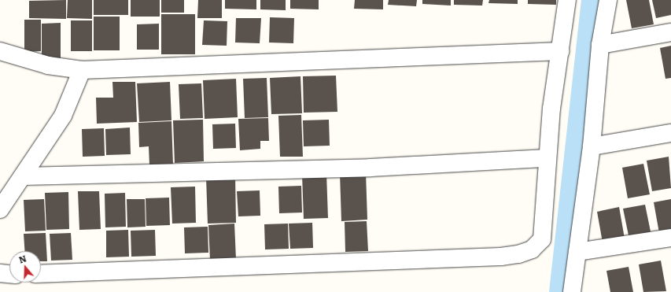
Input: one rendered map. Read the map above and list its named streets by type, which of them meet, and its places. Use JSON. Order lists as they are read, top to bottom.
{
  "north": "top"
}
